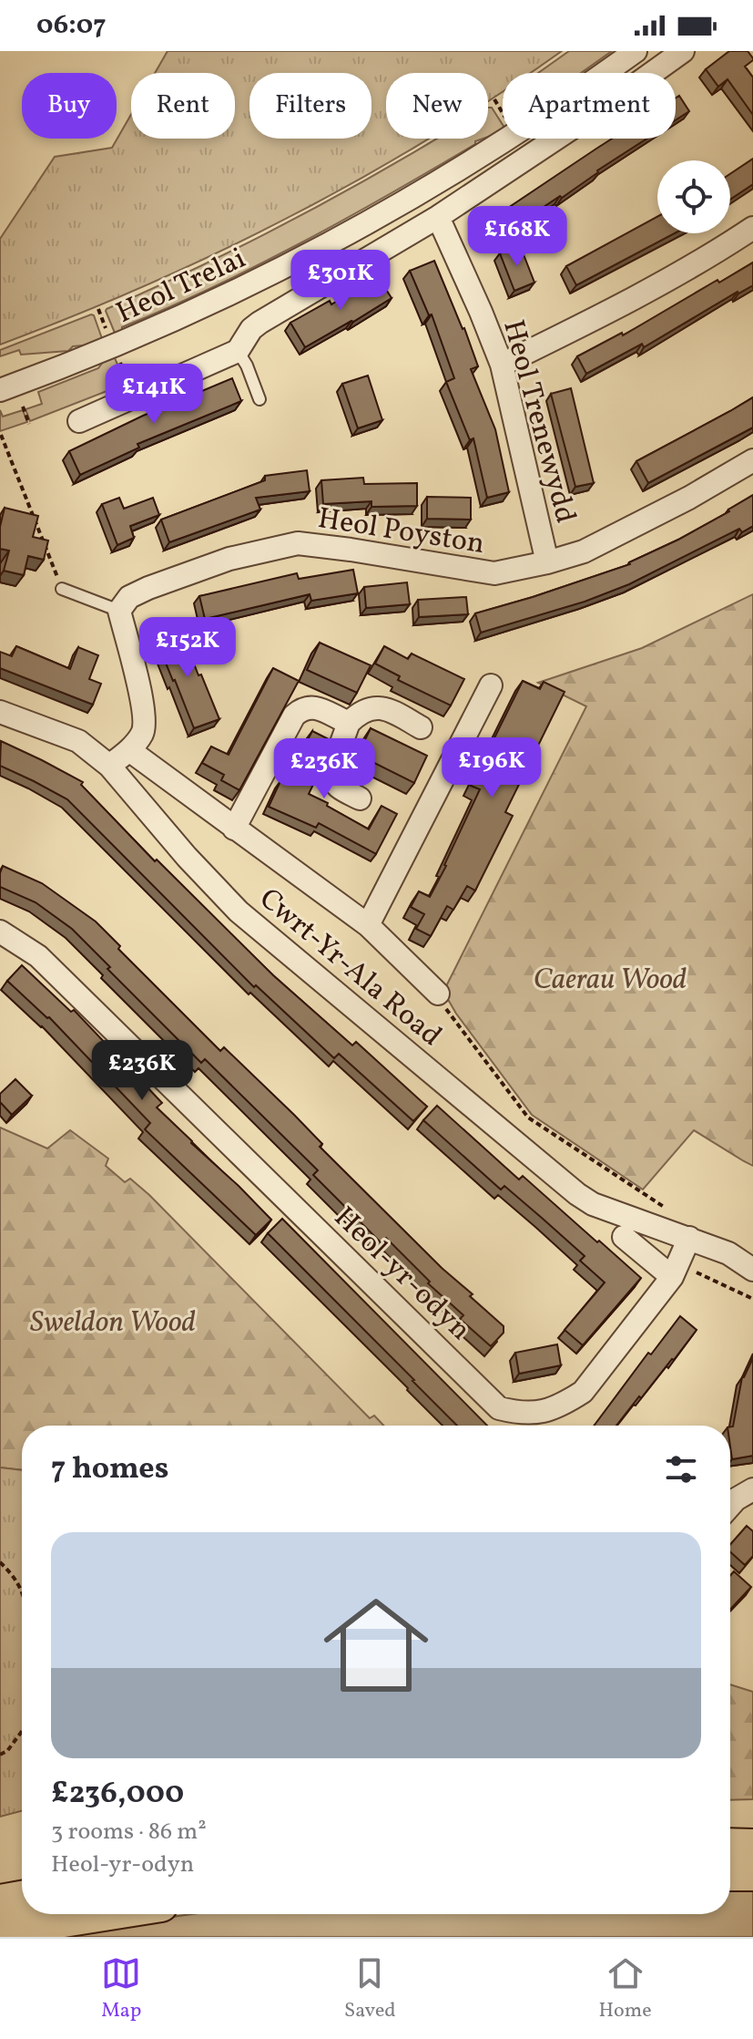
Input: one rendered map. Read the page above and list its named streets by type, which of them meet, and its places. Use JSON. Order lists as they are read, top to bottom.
{
  "streets": {
    "street": [
      "Heol Trelai",
      "Heol Trenewydd",
      "Heol Poyston",
      "Cwrt-Yr-Ala Road",
      "Heol-yr-odyn"
    ]
  },
  "crossings": [
    ["Heol Trenewydd", "Heol Poyston"],
    ["Cwrt-Yr-Ala Road", "Heol-yr-odyn"]
  ],
  "parks": ["Caerau Wood", "Sweldon Wood"],
  "page": {
    "status": "06:07",
    "chip": [
      "Buy",
      "Rent",
      "Filters",
      "New",
      "Apartment"
    ],
    "price": [
      "£168K",
      "£301K",
      "£141K",
      "£152K",
      "£196K",
      "£236K",
      "£236K"
    ],
    "heading": "7 homes",
    "list": [
      {
        "name": "£236,000",
        "note": "3 rooms · 86 m² · Heol-yr-odyn"
      }
    ],
    "tabs": ["Map", "Saved", "Home"]
  }
}
